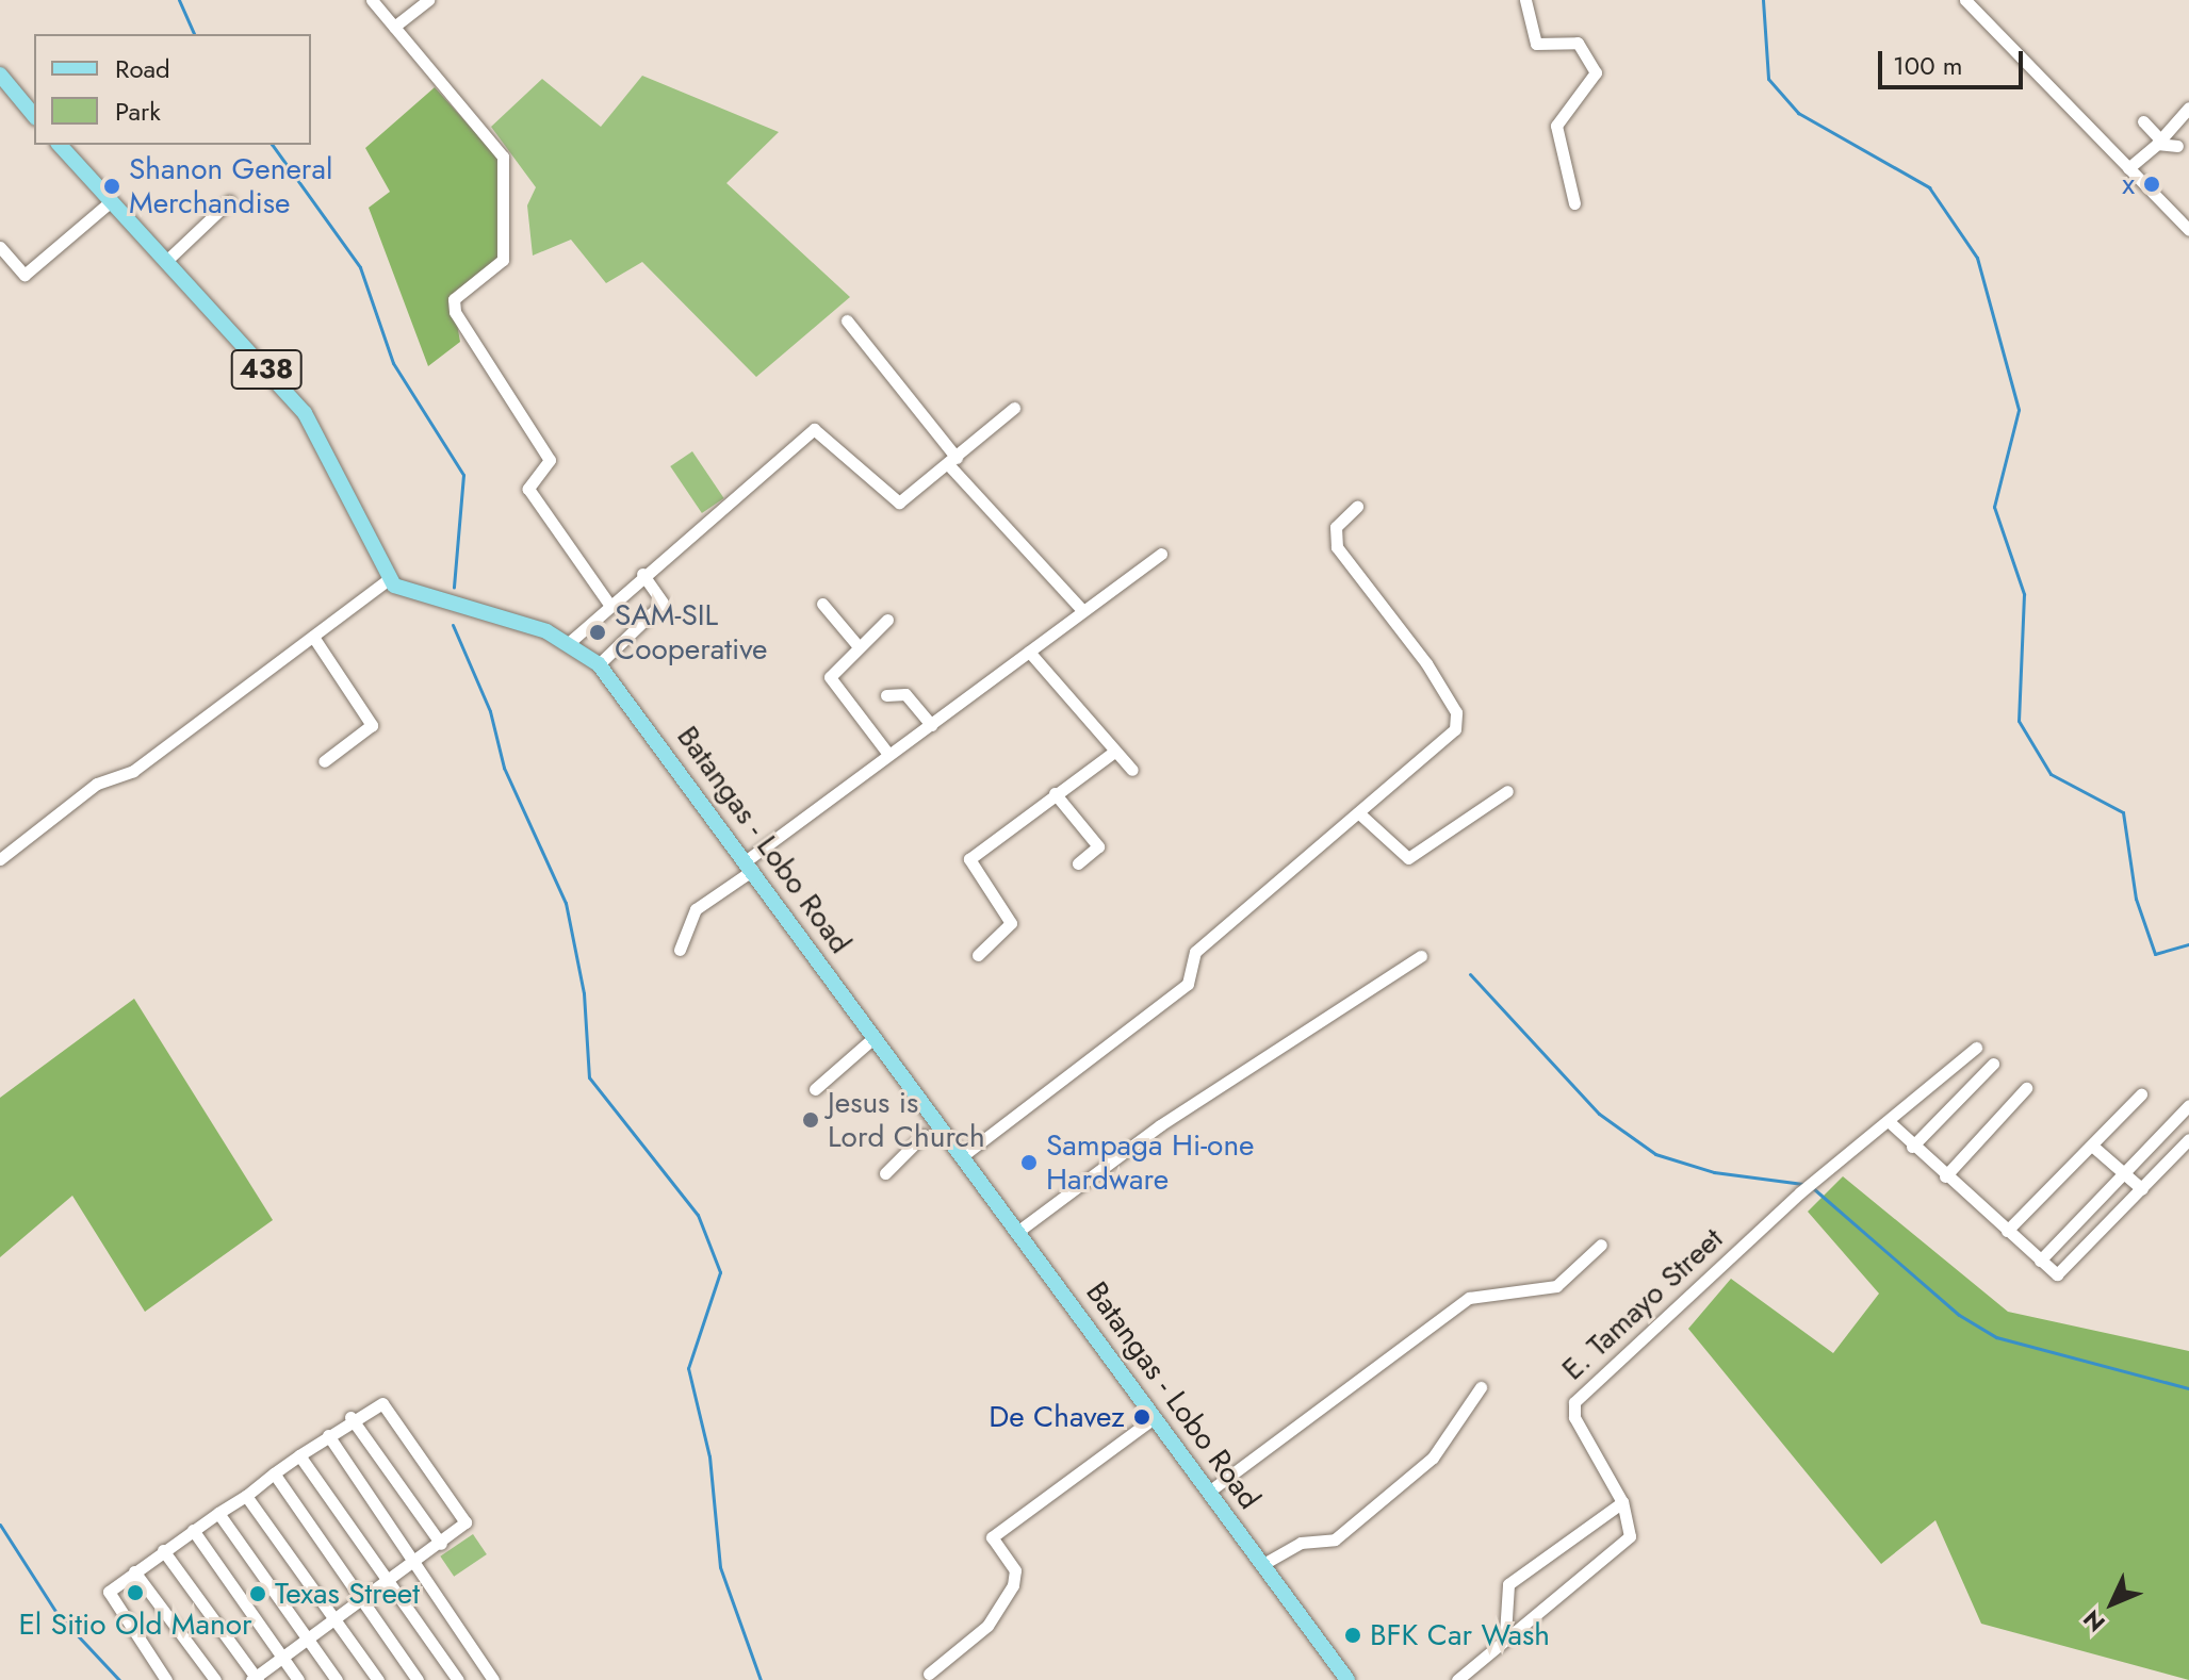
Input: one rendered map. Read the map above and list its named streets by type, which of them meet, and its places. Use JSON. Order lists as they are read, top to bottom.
{
  "streets": {
    "main road": ["438", "Batangas - Lobo Road"],
    "street": ["E. Tamayo Street"]
  },
  "crossings": [
    ["438", "Batangas - Lobo Road"]
  ],
  "places": [
    "x",
    "Shanon General Merchandise",
    "SAM-SIL Cooperative",
    "Jesus is Lord Church",
    "Sampaga Hi-one Hardware",
    "De Chavez",
    "El Sitio Old Manor",
    "Texas Street",
    "BFK Car Wash"
  ],
  "legend": ["Road", "Park"],
  "scale_bar": "100 m",
  "north": "bottom left"
}
